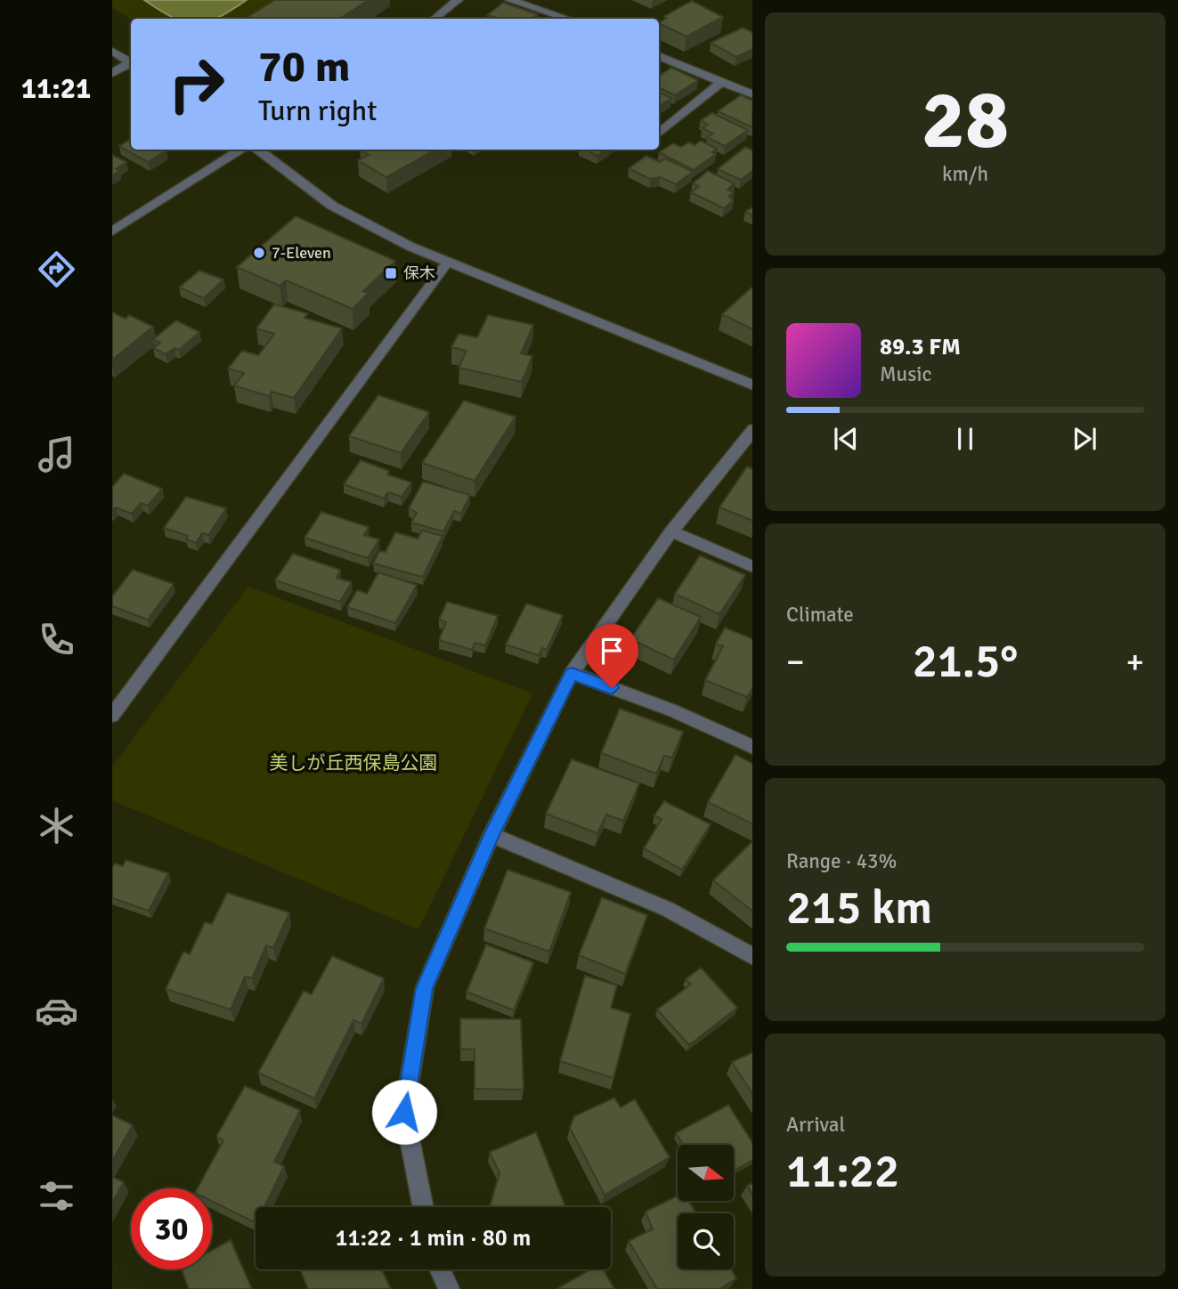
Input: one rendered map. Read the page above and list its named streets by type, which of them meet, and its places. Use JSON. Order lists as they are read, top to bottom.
{
  "parks": ["美しが丘西保島公園"],
  "places": {
    "other": ["7-Eleven"],
    "transit": ["保木"]
  },
  "north": "right",
  "page": {
    "tabs": "11:21",
    "tile": [
      ["28", "km/h"],
      "Climate",
      ["Range · 43%", "215 km"],
      ["Arrival", "11:22"]
    ],
    "turn": ["70 m", "Turn right"],
    "song": ["89.3 FM", "Music"],
    "heat": ["−", "21.5°", "+"],
    "limit": "30",
    "trip": "11:22 · 1 min · 80 m"
  }
}
